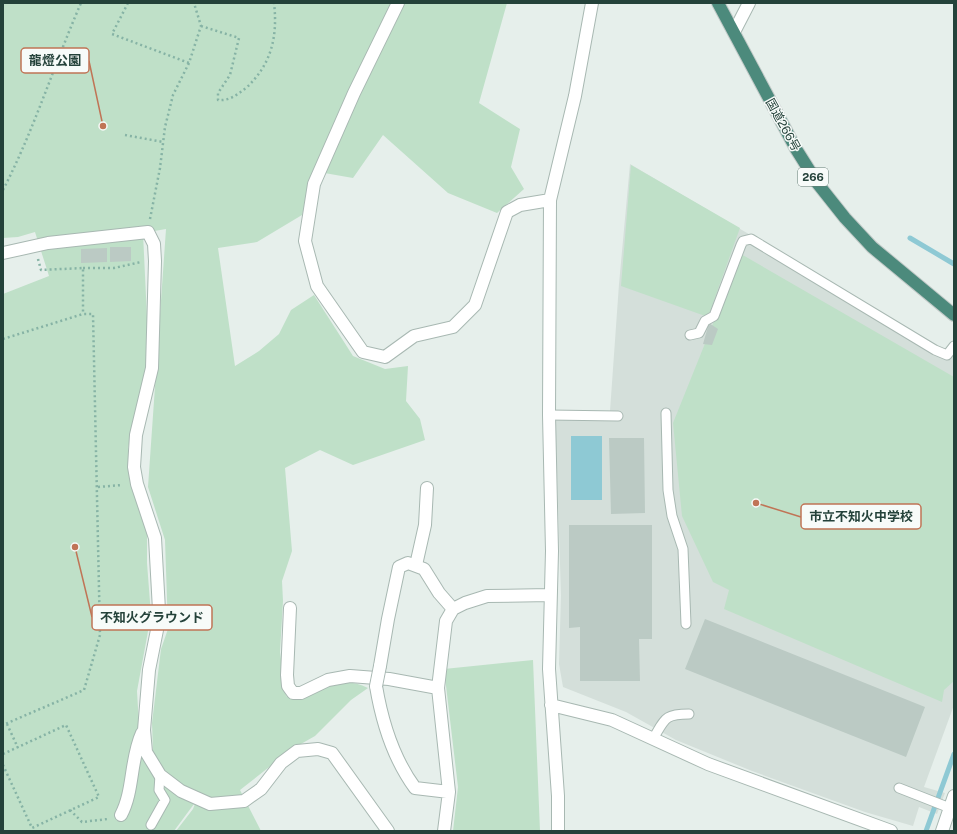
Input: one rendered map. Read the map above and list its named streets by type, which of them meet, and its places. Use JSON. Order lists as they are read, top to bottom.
{
  "streets": {
    "highway": ["国道266号", "266"]
  },
  "places": ["龍燈公園", "市立不知火中学校", "不知火グラウンド"]
}
